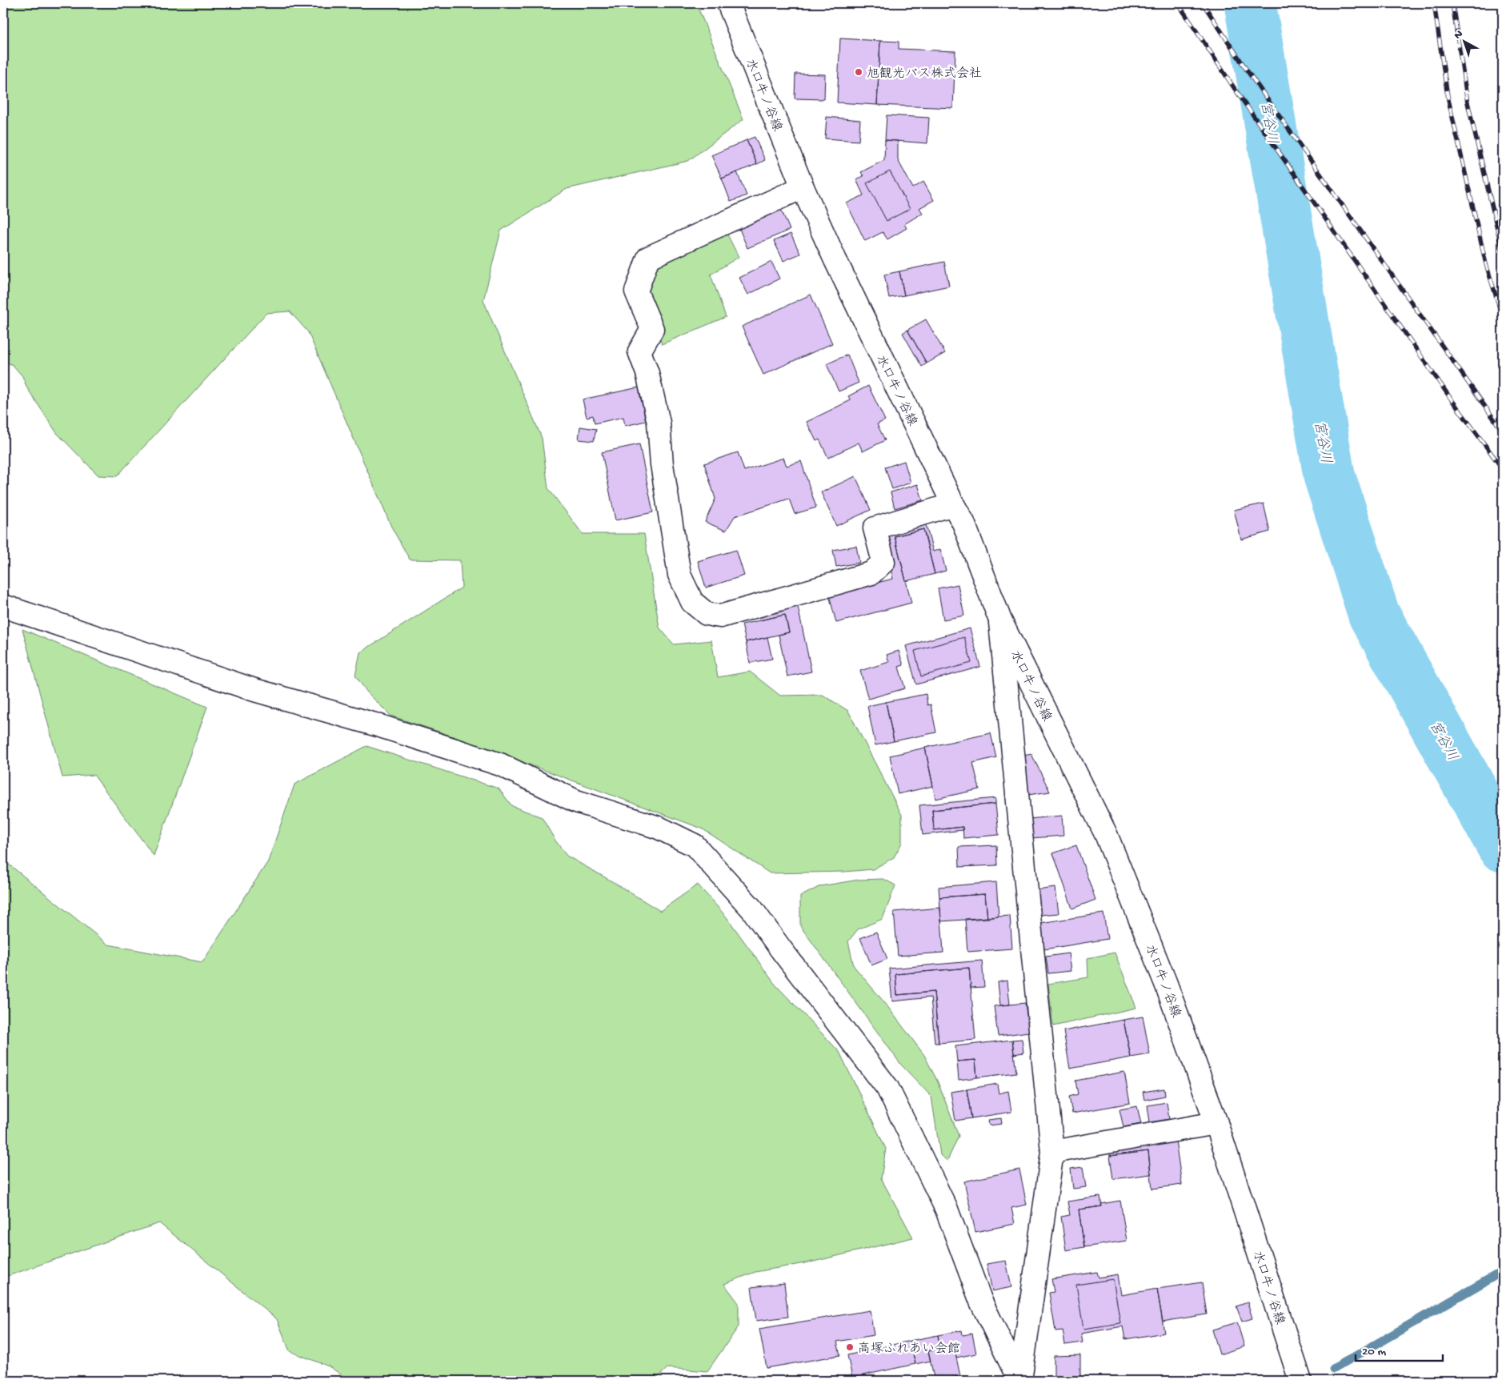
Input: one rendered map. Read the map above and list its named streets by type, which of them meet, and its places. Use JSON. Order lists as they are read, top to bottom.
{
  "streets": {
    "street": ["水口牛ノ谷線"]
  },
  "water": ["宮谷川"],
  "places": ["旭観光バス株式会社", "高塚ふれあい会館"],
  "scale_bar": "20 m",
  "north": "top left"
}
